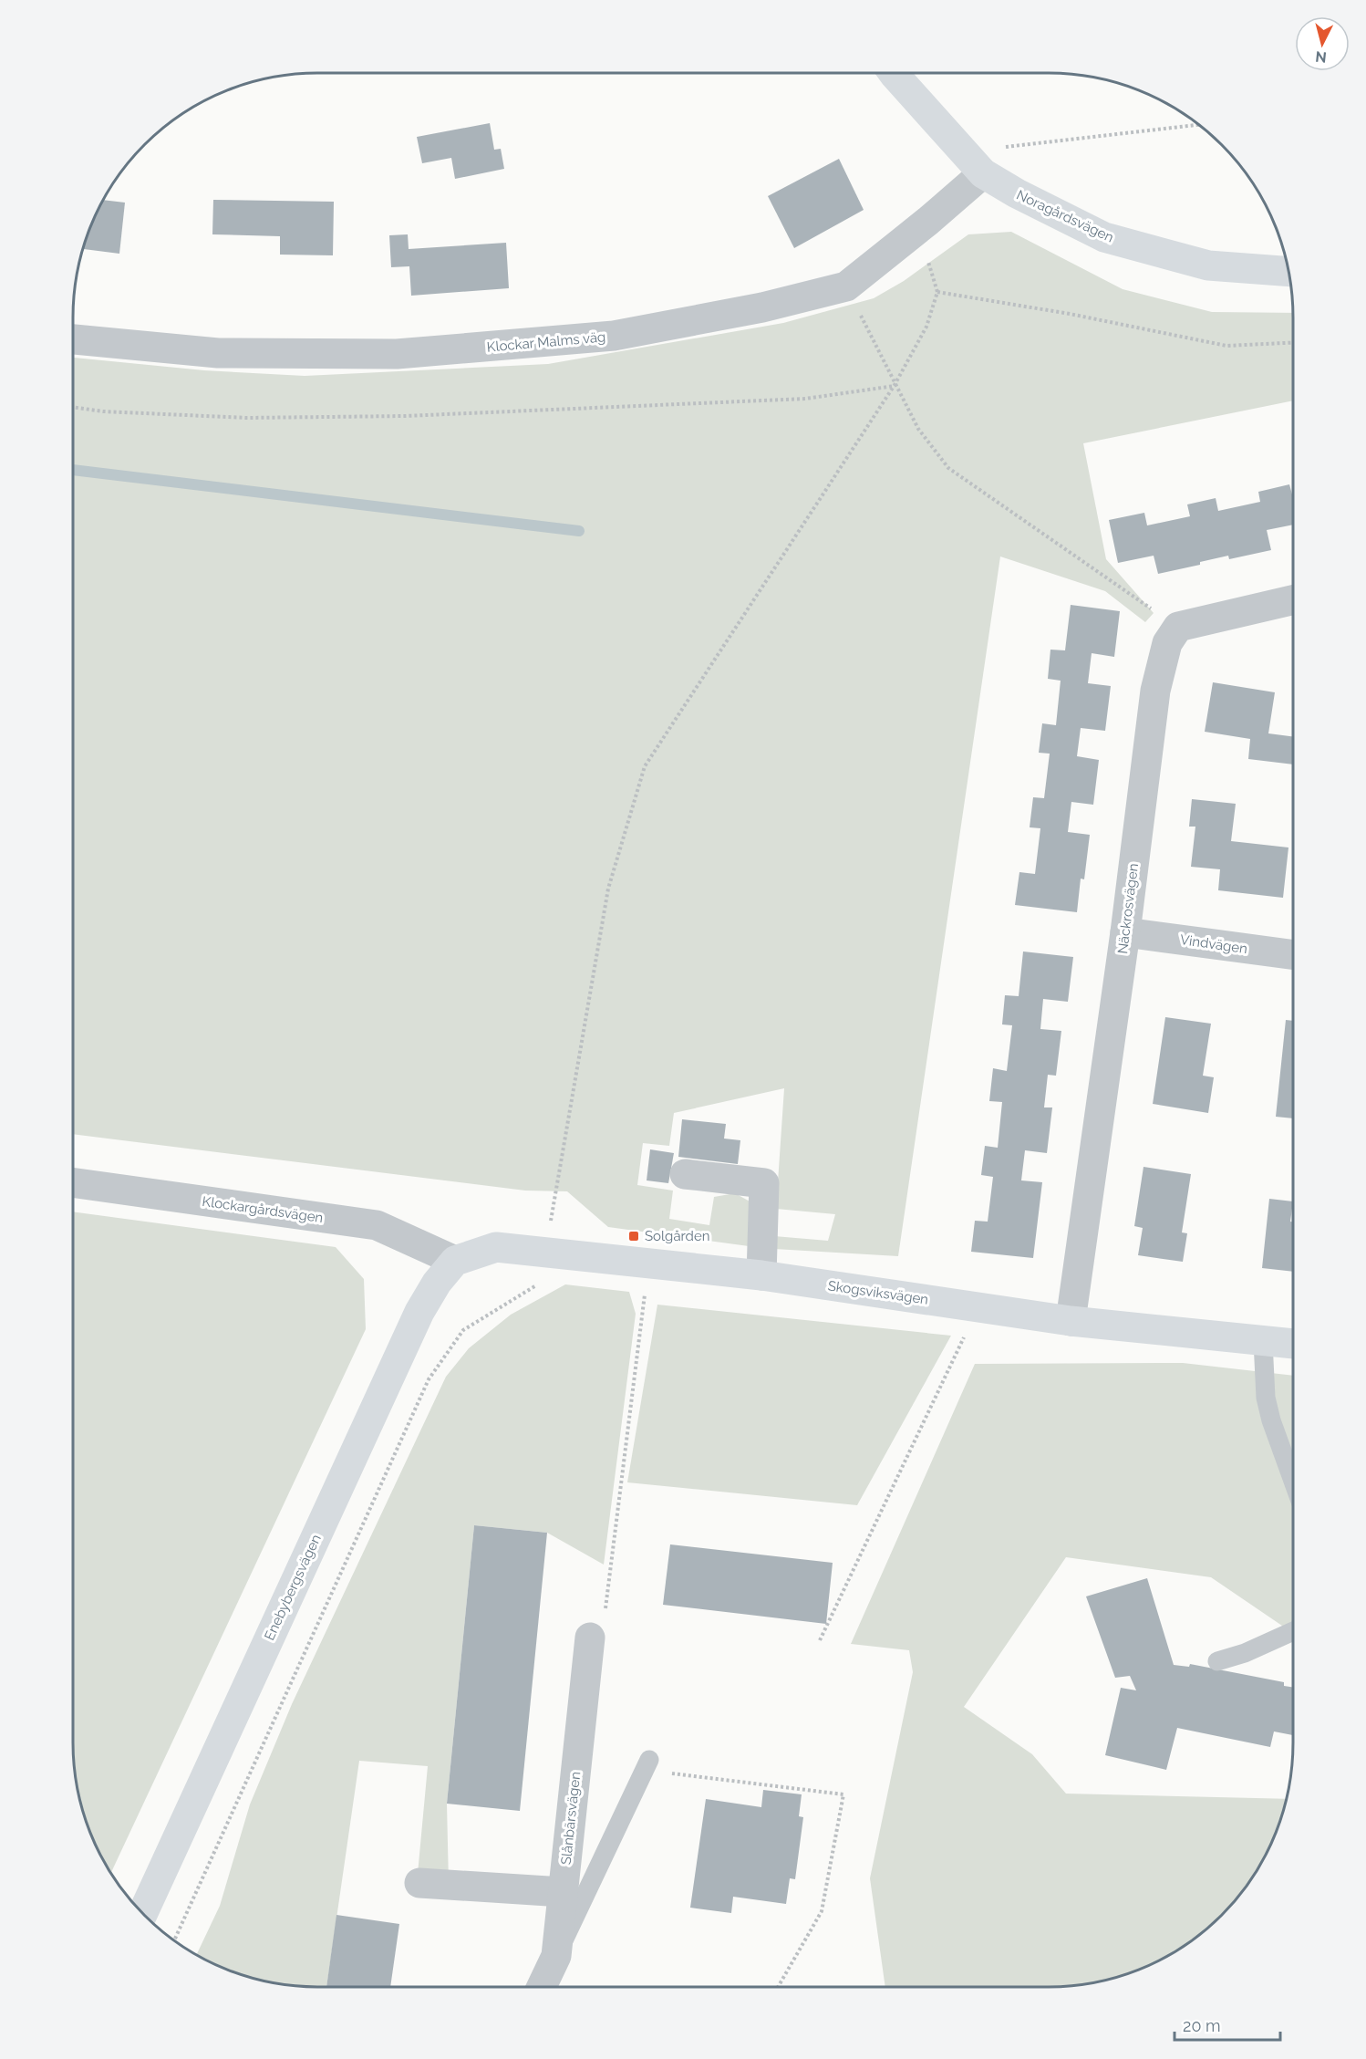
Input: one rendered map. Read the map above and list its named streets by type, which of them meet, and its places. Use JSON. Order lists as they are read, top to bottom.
{
  "streets": {
    "street": [
      "Noragårdsvägen",
      "Klockar Malms väg",
      "Näckrosvägen",
      "Vindvägen",
      "Klockargårdsvägen",
      "Skogsviksvägen",
      "Enebybergsvägen",
      "Slånbärsvägen"
    ]
  },
  "crossings": [
    ["Noragårdsvägen", "Klockar Malms väg"],
    ["Näckrosvägen", "Vindvägen"],
    ["Näckrosvägen", "Skogsviksvägen"],
    ["Klockargårdsvägen", "Skogsviksvägen"],
    ["Klockargårdsvägen", "Enebybergsvägen"],
    ["Skogsviksvägen", "Enebybergsvägen"]
  ],
  "places": {
    "transit": ["Solgården"]
  },
  "scale_bar": "20 m",
  "north": "bottom"
}
